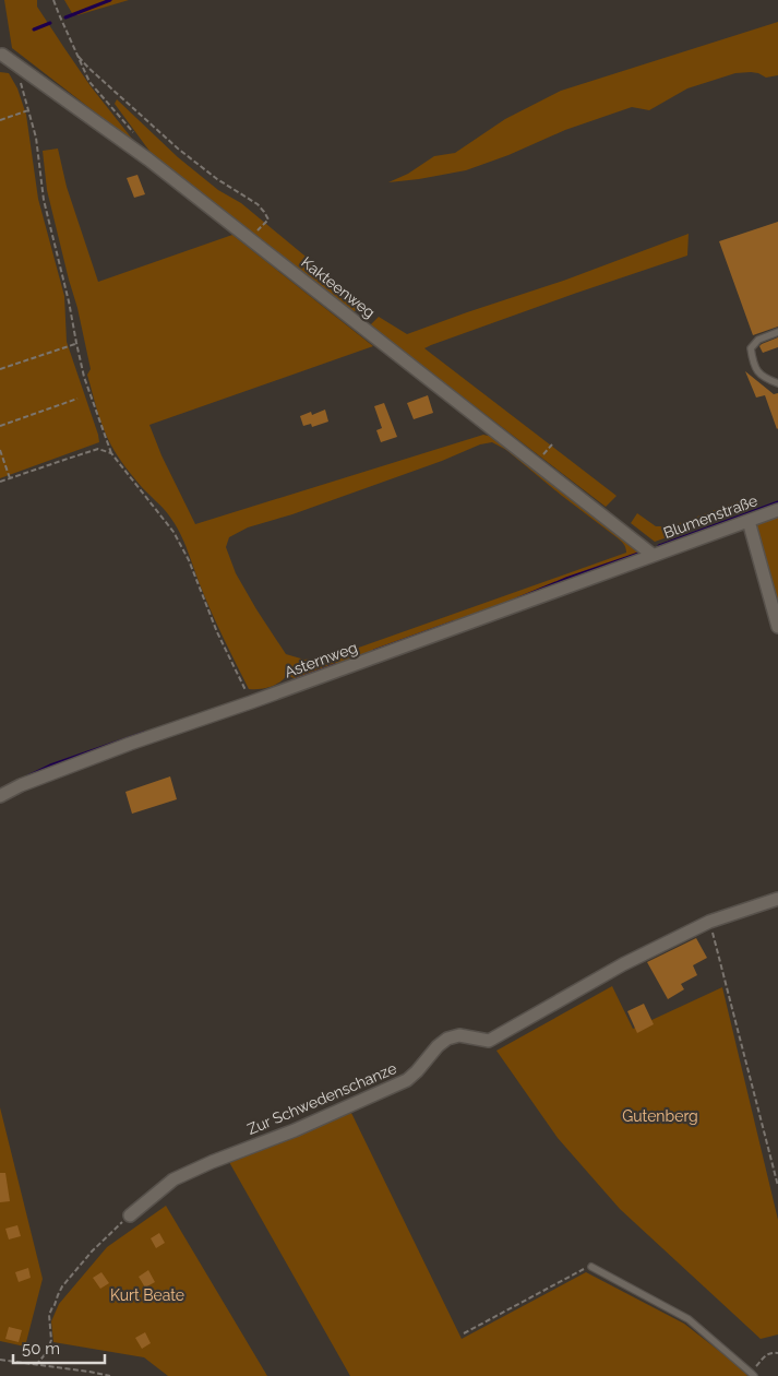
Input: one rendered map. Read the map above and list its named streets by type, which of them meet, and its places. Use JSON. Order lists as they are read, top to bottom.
{
  "streets": {
    "street": [
      "Kakteenweg",
      "Blumenstraße",
      "Asternweg",
      "Zur Schwedenschanze"
    ]
  },
  "crossings": [
    ["Kakteenweg", "Blumenstraße"],
    ["Kakteenweg", "Asternweg"],
    ["Blumenstraße", "Asternweg"]
  ],
  "parks": ["Gutenberg", "Kurt Beate"],
  "scale_bar": "50 m"
}
